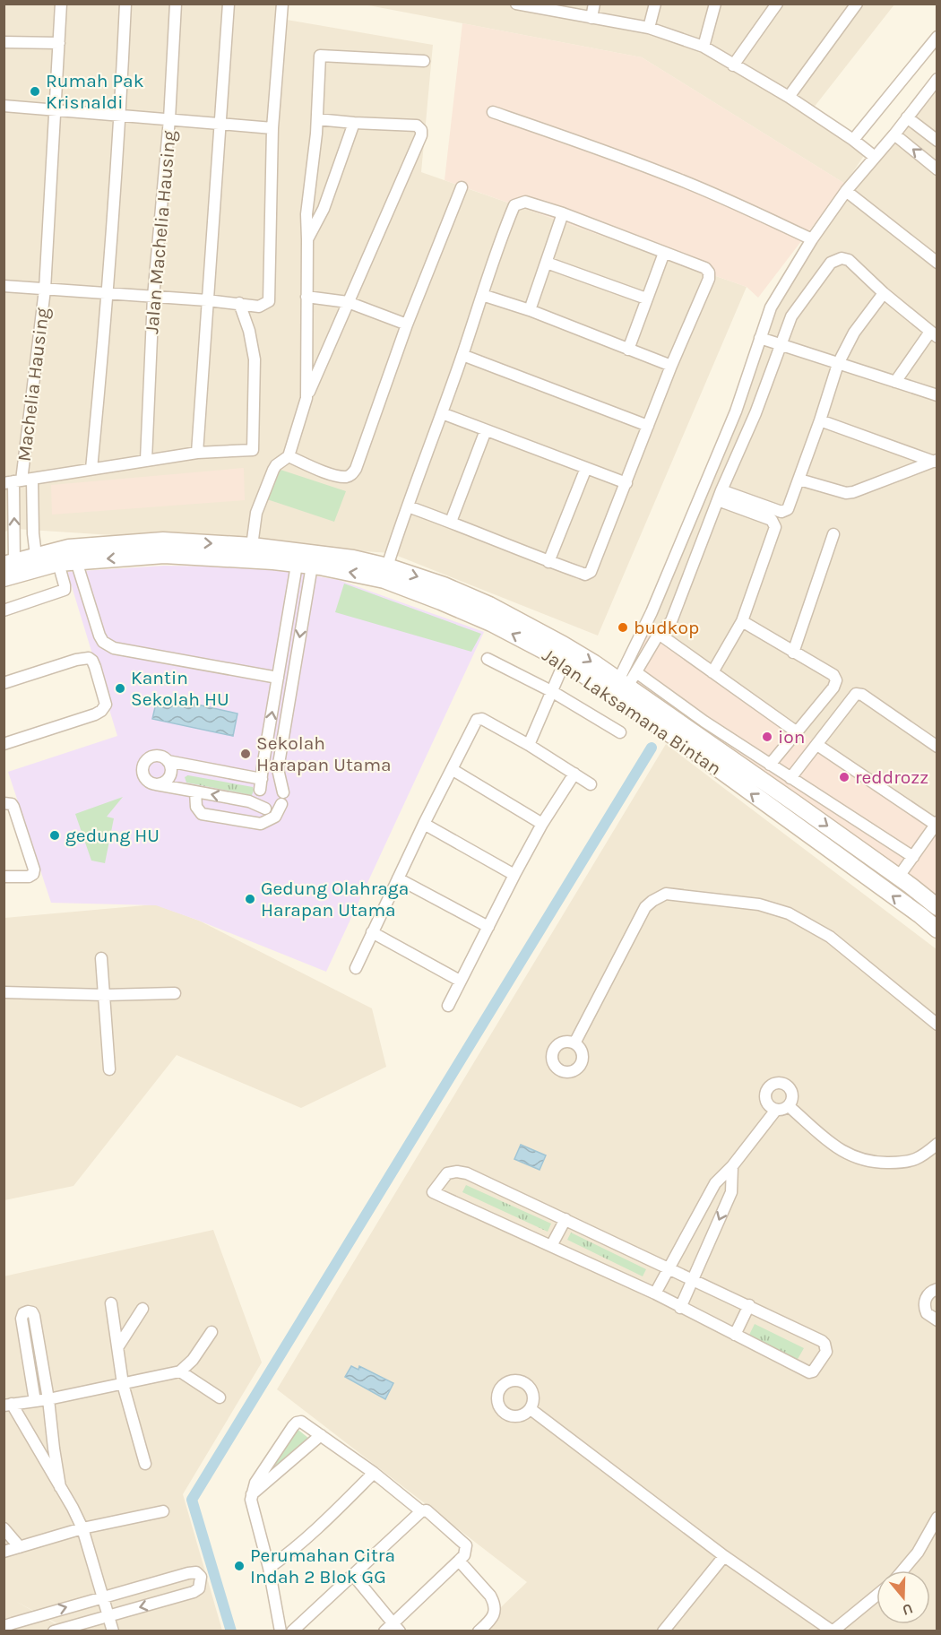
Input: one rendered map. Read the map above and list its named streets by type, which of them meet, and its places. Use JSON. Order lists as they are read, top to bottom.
{
  "streets": {
    "main road": ["Jalan Laksamana Bintan"],
    "street": ["Jalan Machelia Hausing", "Machelia Hausing"]
  },
  "crossings": [
    ["Jalan Machelia Hausing", "Machelia Hausing"],
    ["Machelia Hausing", "Jalan Laksamana Bintan"]
  ],
  "places": [
    "Rumah Pak Krisnaldi",
    "budkop",
    "Kantin Sekolah HU",
    "ion",
    "Sekolah Harapan Utama",
    "reddrozz",
    "gedung HU",
    "Gedung Olahraga Harapan Utama",
    "Perumahan Citra Indah 2 Blok GG"
  ],
  "north": "bottom"
}
